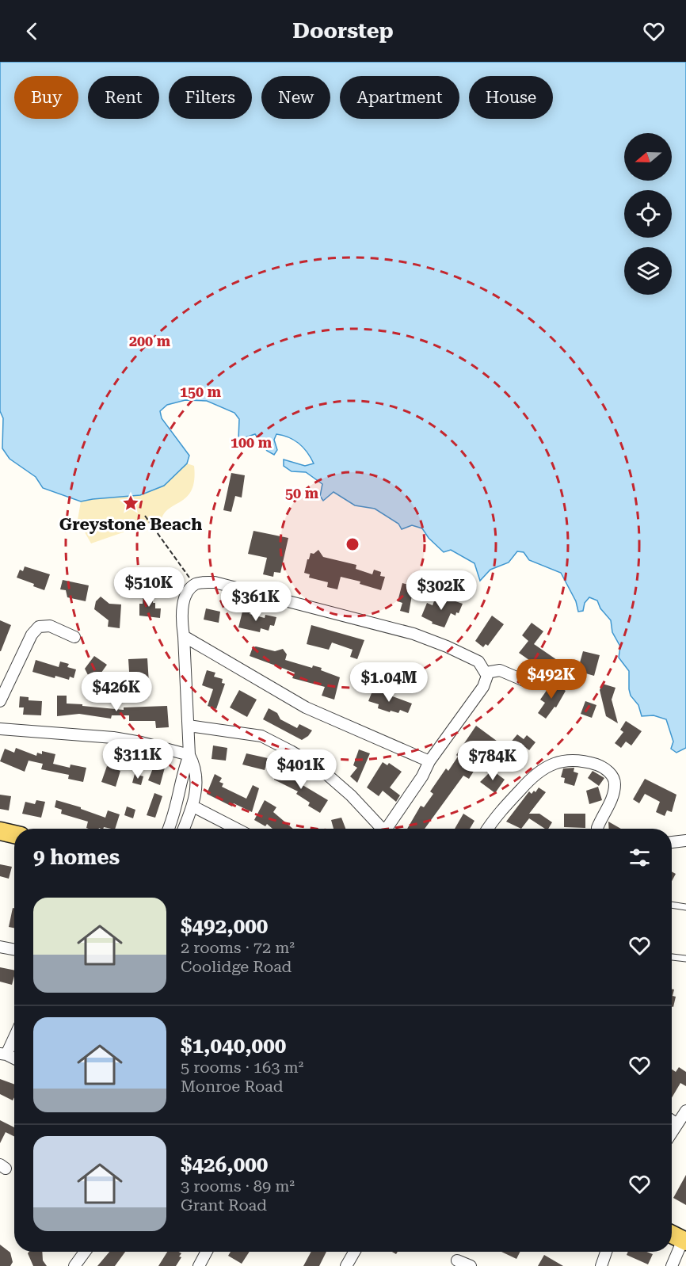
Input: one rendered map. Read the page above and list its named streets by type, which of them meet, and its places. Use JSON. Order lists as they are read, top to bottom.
{
  "places": {
    "place": ["Greystone Beach"]
  },
  "north": "left",
  "page": {
    "header": "Doorstep",
    "chip": [
      "Buy",
      "Rent",
      "Filters",
      "New",
      "Apartment",
      "House"
    ],
    "price": [
      "$510K",
      "$302K",
      "$361K",
      "$492K",
      "$1.04M",
      "$426K",
      "$311K",
      "$784K",
      "$401K"
    ],
    "heading": "9 homes",
    "list": [
      {
        "name": "$492,000",
        "note": "2 rooms · 72 m² · Coolidge Road"
      },
      {
        "name": "$1,040,000",
        "note": "5 rooms · 163 m² · Monroe Road"
      },
      {
        "name": "$426,000",
        "note": "3 rooms · 89 m² · Grant Road"
      }
    ]
  },
  "rings": [
    "200 m",
    "150 m",
    "100 m",
    "50 m"
  ]
}
